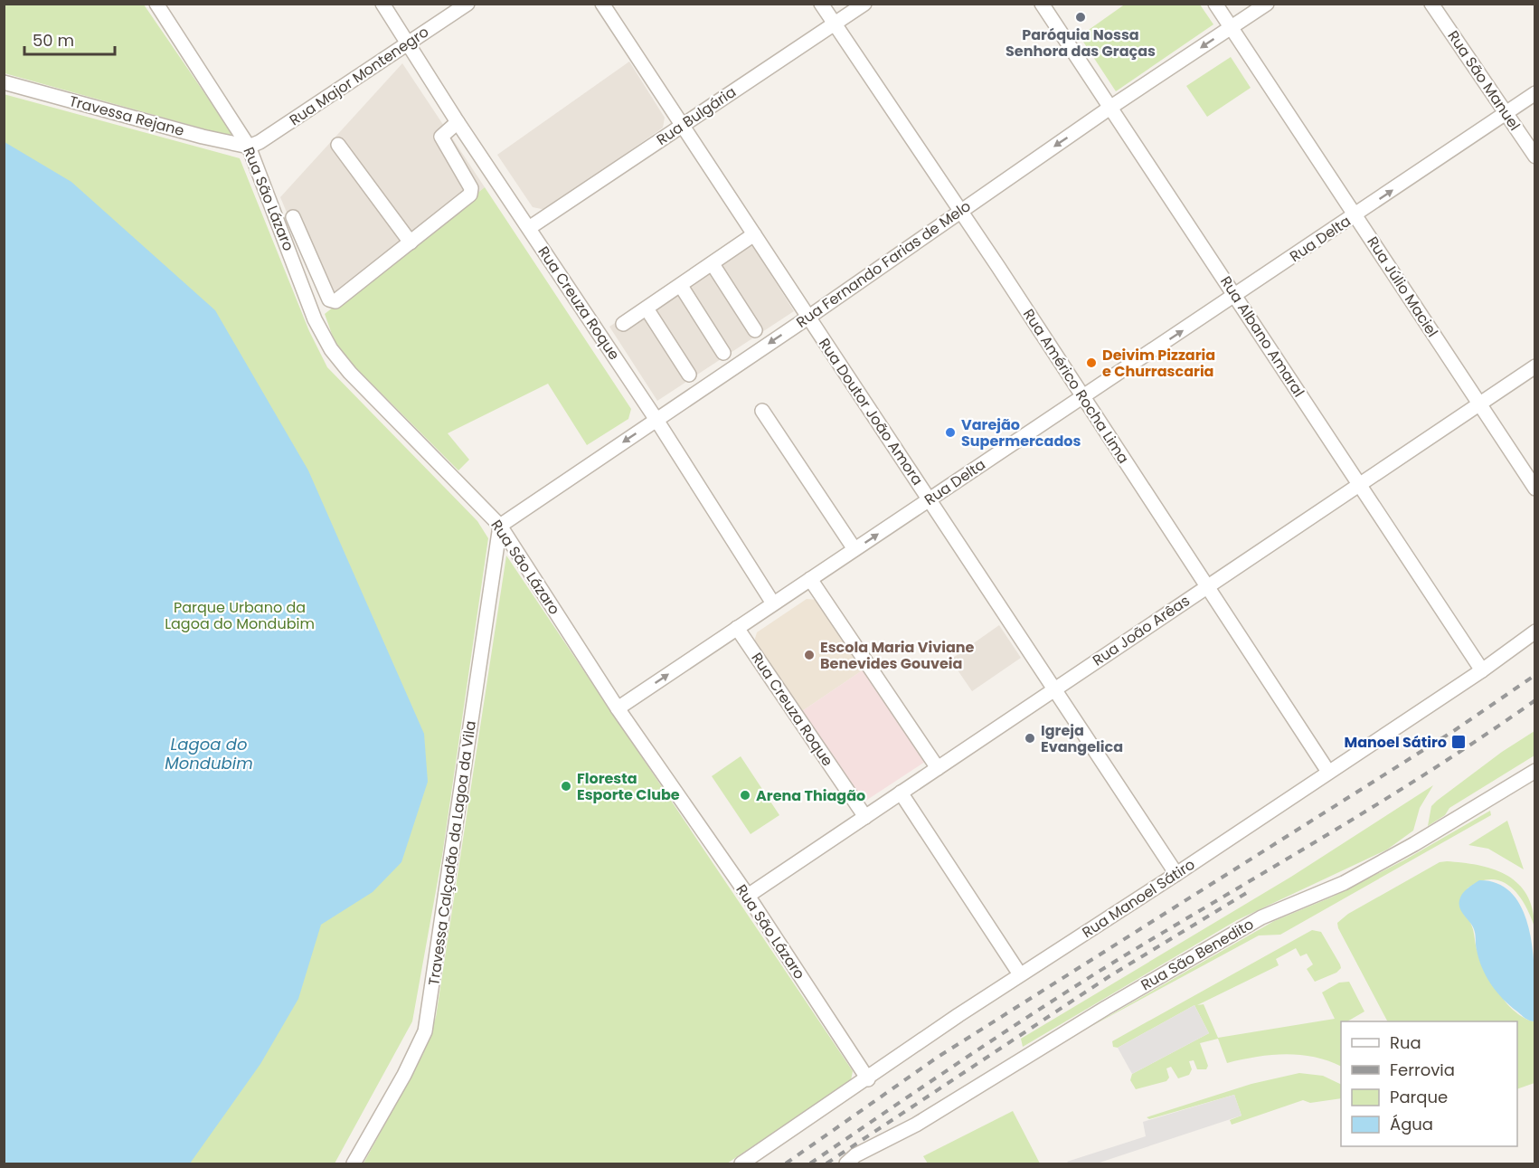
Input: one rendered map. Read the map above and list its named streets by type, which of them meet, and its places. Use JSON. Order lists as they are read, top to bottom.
{
  "streets": {
    "street": [
      "Rua Major Montenegro",
      "Rua São Manuel",
      "Travessa Rejane",
      "Rua Bulgária",
      "Rua São Lázaro",
      "Rua Delta",
      "Rua Fernando Farias de Melo",
      "Rua Júlio Maciel",
      "Rua Creuza Roque",
      "Rua Albano Amaral",
      "Rua Américo Rocha Lima",
      "Rua Doutor João Amora",
      "Rua João Arêas",
      "Travessa Calçadão da Lagoa da Vila",
      "Rua Manoel Sátiro",
      "Rua São Benedito"
    ]
  },
  "crossings": [
    ["Rua Major Montenegro", "Travessa Rejane"],
    ["Rua Major Montenegro", "Rua São Lázaro"],
    ["Rua Major Montenegro", "Rua Creuza Roque"],
    ["Rua São Manuel", "Rua Delta"],
    ["Travessa Rejane", "Rua São Lázaro"],
    ["Rua Bulgária", "Rua Creuza Roque"],
    ["Rua Bulgária", "Rua Américo Rocha Lima"],
    ["Rua Bulgária", "Rua Doutor João Amora"],
    ["Rua São Lázaro", "Rua Delta"],
    ["Rua São Lázaro", "Rua Fernando Farias de Melo"],
    ["Rua São Lázaro", "Rua João Arêas"],
    ["Rua São Lázaro", "Travessa Calçadão da Lagoa da Vila"],
    ["Rua São Lázaro", "Rua Manoel Sátiro"],
    ["Rua Delta", "Rua Júlio Maciel"],
    ["Rua Delta", "Rua Creuza Roque"],
    ["Rua Delta", "Rua Albano Amaral"],
    ["Rua Delta", "Rua Américo Rocha Lima"],
    ["Rua Delta", "Rua Doutor João Amora"],
    ["Rua Fernando Farias de Melo", "Rua Júlio Maciel"],
    ["Rua Fernando Farias de Melo", "Rua Creuza Roque"],
    ["Rua Fernando Farias de Melo", "Rua Albano Amaral"],
    ["Rua Fernando Farias de Melo", "Rua Américo Rocha Lima"],
    ["Rua Fernando Farias de Melo", "Rua Doutor João Amora"],
    ["Rua Fernando Farias de Melo", "Travessa Calçadão da Lagoa da Vila"],
    ["Rua Júlio Maciel", "Rua João Arêas"],
    ["Rua Creuza Roque", "Rua João Arêas"],
    ["Rua Albano Amaral", "Rua João Arêas"],
    ["Rua Albano Amaral", "Rua Manoel Sátiro"],
    ["Rua Américo Rocha Lima", "Rua João Arêas"],
    ["Rua Américo Rocha Lima", "Rua Manoel Sátiro"],
    ["Rua Doutor João Amora", "Rua João Arêas"],
    ["Rua Doutor João Amora", "Rua Manoel Sátiro"]
  ],
  "one_way": ["Rua Delta", "Rua Fernando Farias de Melo"],
  "water": ["Lagoa do Mondubim"],
  "parks": ["Parque Urbano da Lagoa do Mondubim"],
  "places": {
    "other": [
      "Paróquia Nossa Senhora das Graças",
      "Deivim Pizzaria e Churrascaria",
      "Varejão Supermercados",
      "Escola Maria Viviane Benevides Gouveia",
      "Igreja Evangelica",
      "Floresta Esporte Clube",
      "Arena Thiagão"
    ],
    "transit": ["Manoel Sátiro"]
  },
  "legend": [
    "Rua",
    "Ferrovia",
    "Parque",
    "Água"
  ],
  "scale_bar": "50 m"
}
